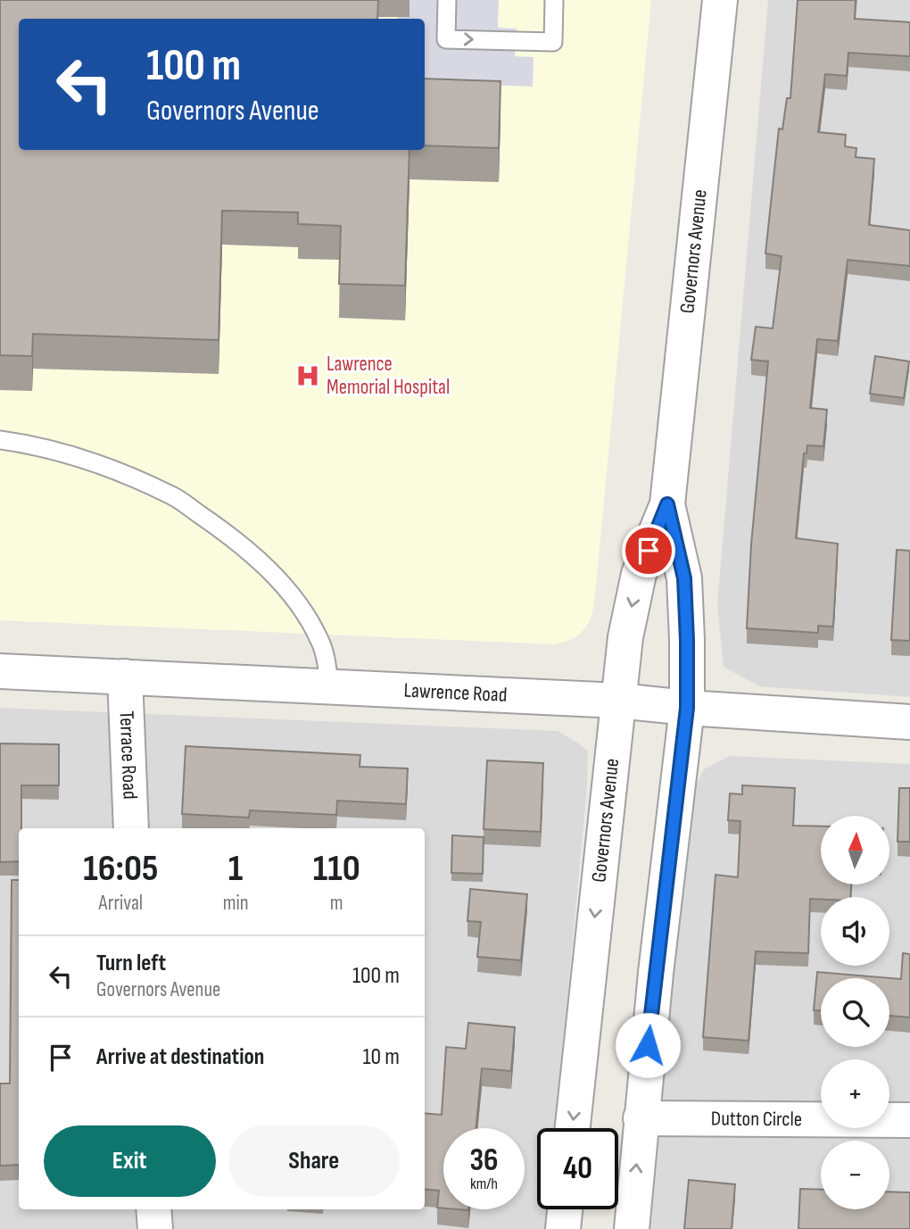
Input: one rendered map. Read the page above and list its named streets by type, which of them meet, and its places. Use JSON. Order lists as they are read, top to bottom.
{
  "streets": {
    "street": [
      "Governors Avenue",
      "Lawrence Road",
      "Terrace Road",
      "Dutton Circle"
    ]
  },
  "crossings": [
    ["Governors Avenue", "Lawrence Road"],
    ["Governors Avenue", "Dutton Circle"],
    ["Lawrence Road", "Terrace Road"]
  ],
  "places": {
    "hospital": ["Lawrence Memorial Hospital"]
  },
  "north": "top",
  "page": {
    "turn": ["100 m", "Governors Avenue"],
    "map_buttons": ["+", "−"],
    "eta": [
      "16:05",
      "Arrival",
      "1",
      "min",
      "110",
      "m"
    ],
    "list": [
      {
        "name": "Turn left",
        "note": "Governors Avenue",
        "value": "100 m"
      },
      {
        "name": "Arrive at destination",
        "value": "10 m"
      }
    ],
    "buttons": ["Exit", "Share"],
    "speed": "36 km/h",
    "limit": "40"
  }
}
